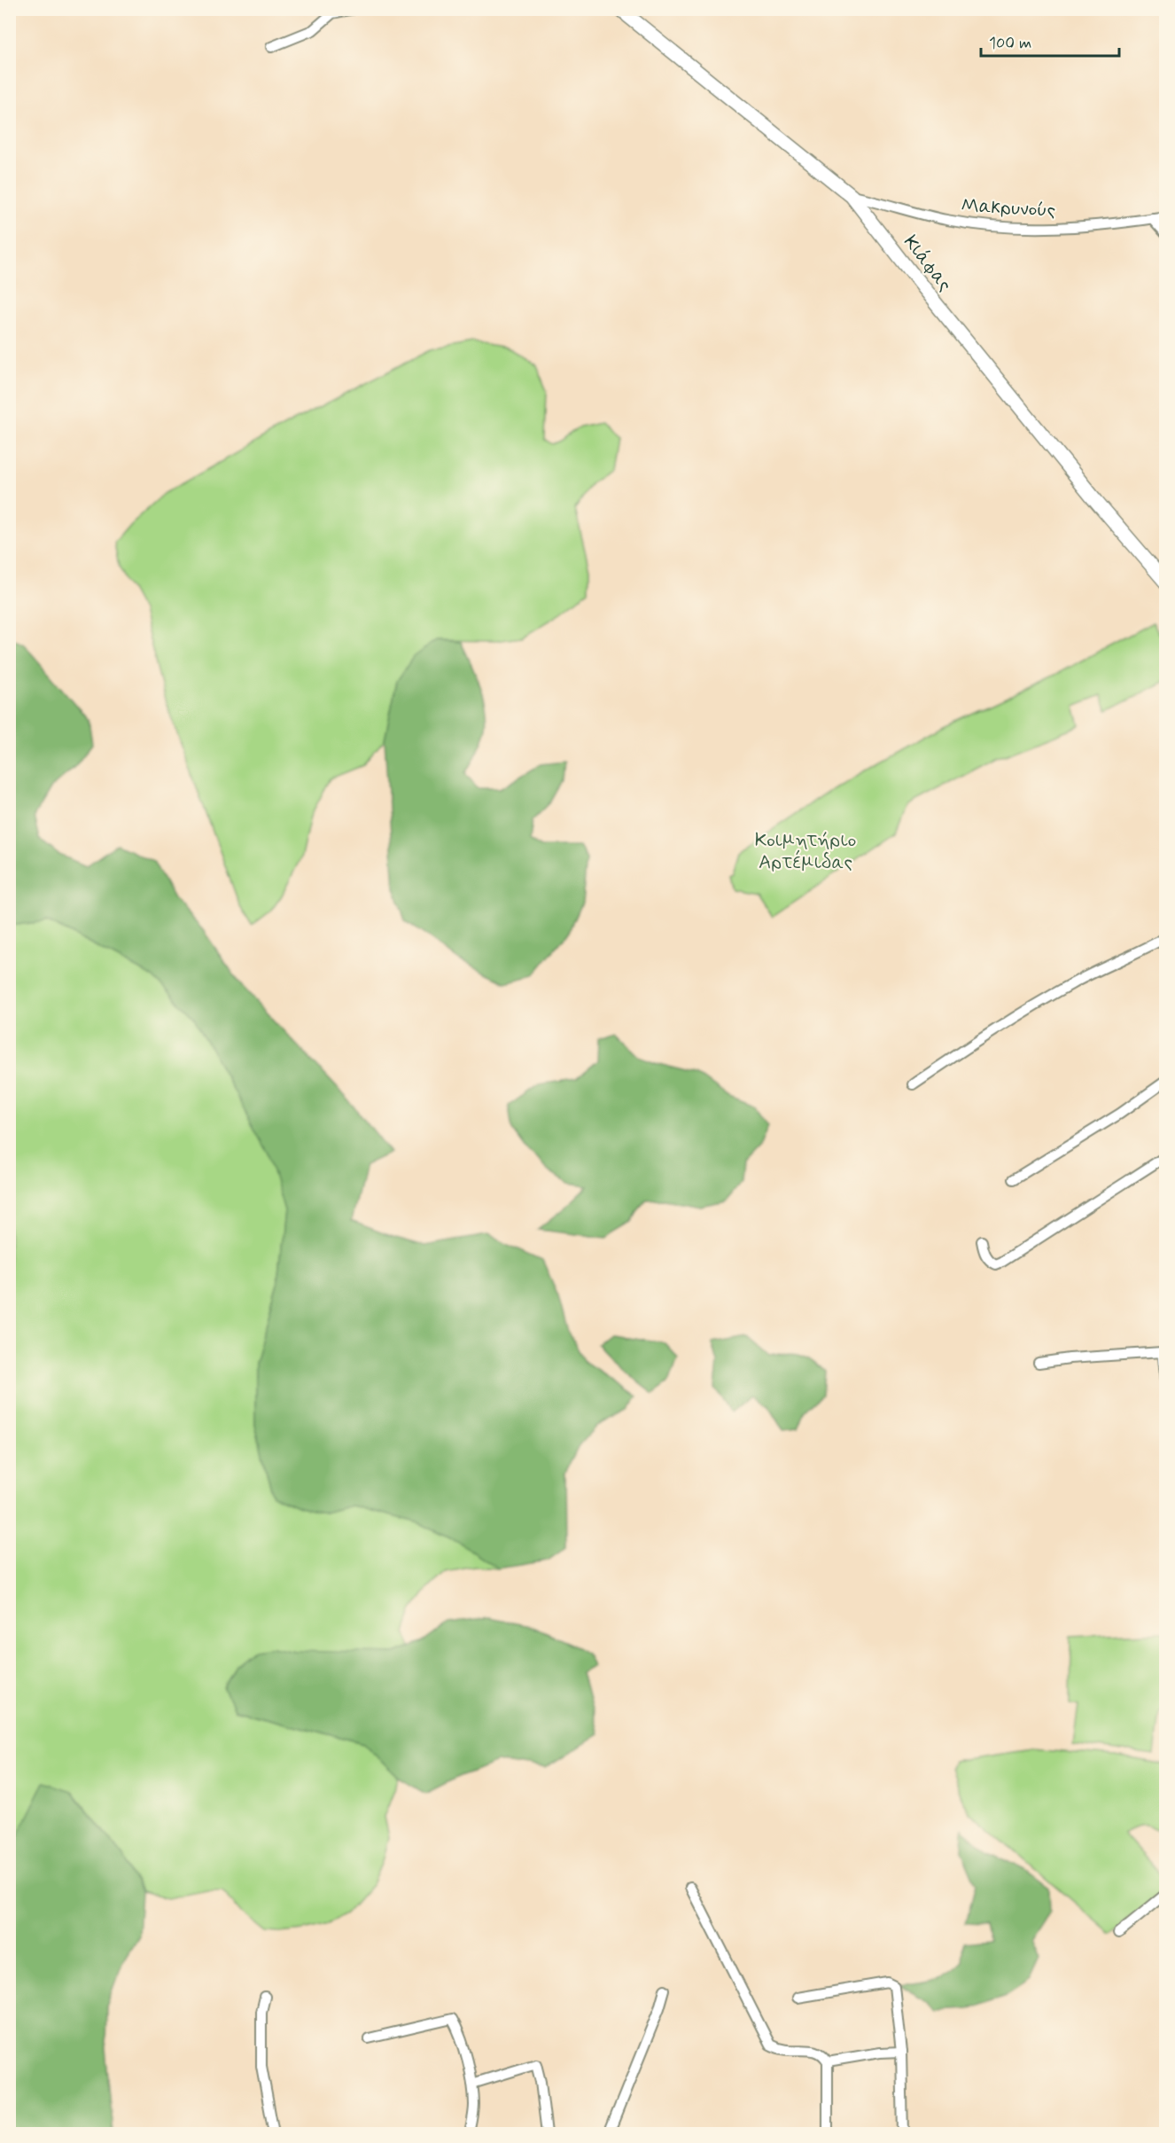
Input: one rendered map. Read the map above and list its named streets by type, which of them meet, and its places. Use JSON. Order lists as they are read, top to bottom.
{
  "streets": {
    "street": ["Μακρυνούς", "Κιάφας"]
  },
  "crossings": [
    ["Μακρυνούς", "Κιάφας"]
  ],
  "parks": ["Κοιμητήριο Αρτέμιδας"],
  "scale_bar": "100 m"
}
